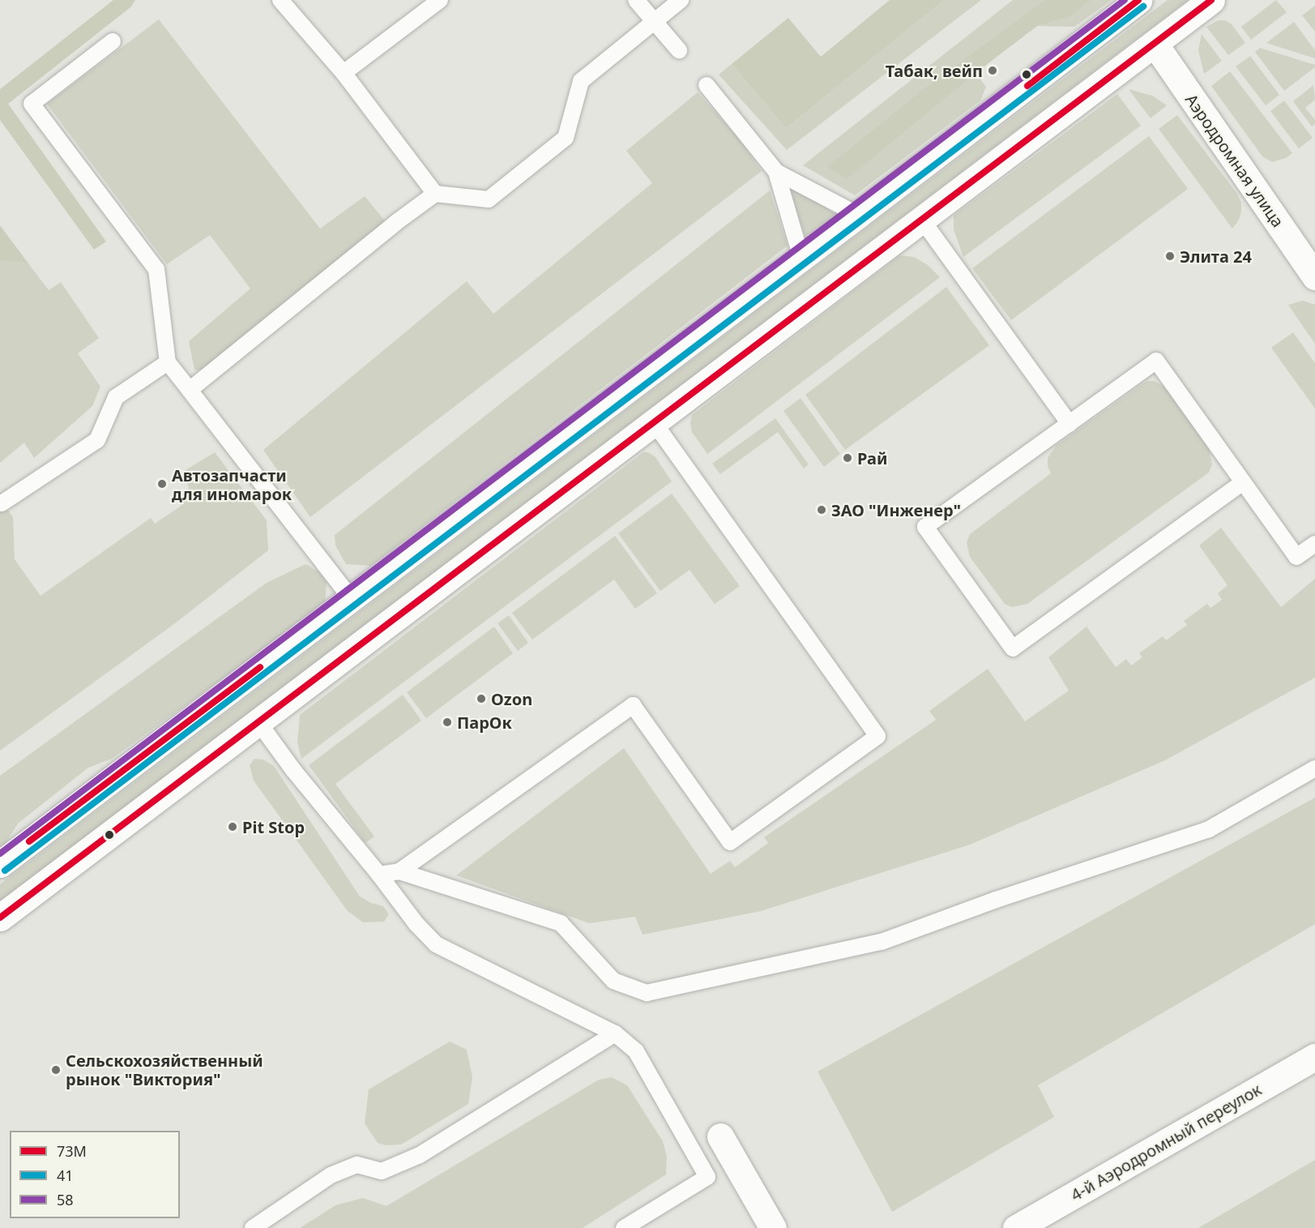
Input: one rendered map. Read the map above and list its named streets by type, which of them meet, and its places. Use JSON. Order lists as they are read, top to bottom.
{
  "streets": {
    "main road": ["Аэродромная улица", "4-й Аэродромный переулок"]
  },
  "places": [
    "Табак, вейп",
    "Элита 24",
    "Рай",
    "Автозапчасти для иномарок",
    "ЗАО \"Инженер\"",
    "Ozon",
    "ПарОк",
    "Pit Stop",
    "Сельскохозяйственный рынок \"Виктория\""
  ],
  "lines": ["transit line 73М", "transit line 58", "transit line 41"],
  "legend": ["73М", "41", "58"]
}
